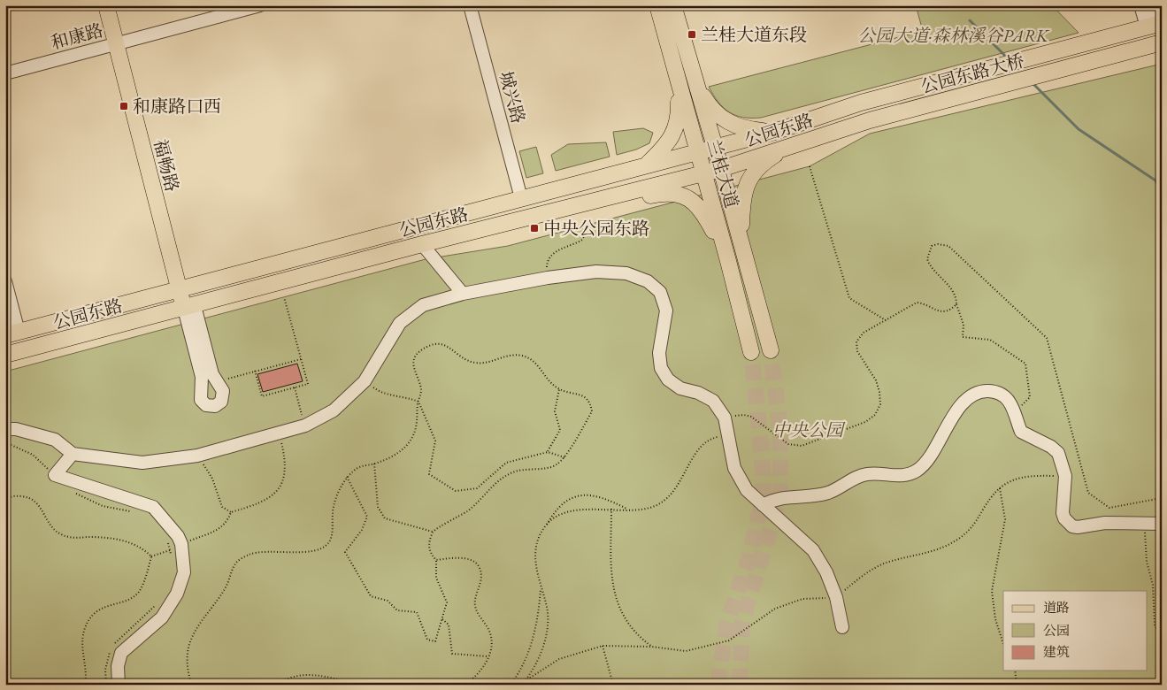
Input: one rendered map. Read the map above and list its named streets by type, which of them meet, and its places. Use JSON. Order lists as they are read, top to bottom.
{
  "streets": {
    "main road": [
      "公园东路大桥",
      "公园东路",
      "福畅路",
      "兰桂大道"
    ],
    "street": ["和康路", "城兴路"]
  },
  "crossings": [
    ["和康路", "福畅路"],
    ["公园东路大桥", "公园东路"],
    ["城兴路", "公园东路"],
    ["公园东路", "福畅路"],
    ["公园东路", "兰桂大道"]
  ],
  "parks": ["公园大道·森林溪谷PARK", "中央公园"],
  "places": {
    "transit": ["兰桂大道东段", "和康路口西", "中央公园东路"]
  },
  "legend": ["道路", "公园", "建筑"]
}
